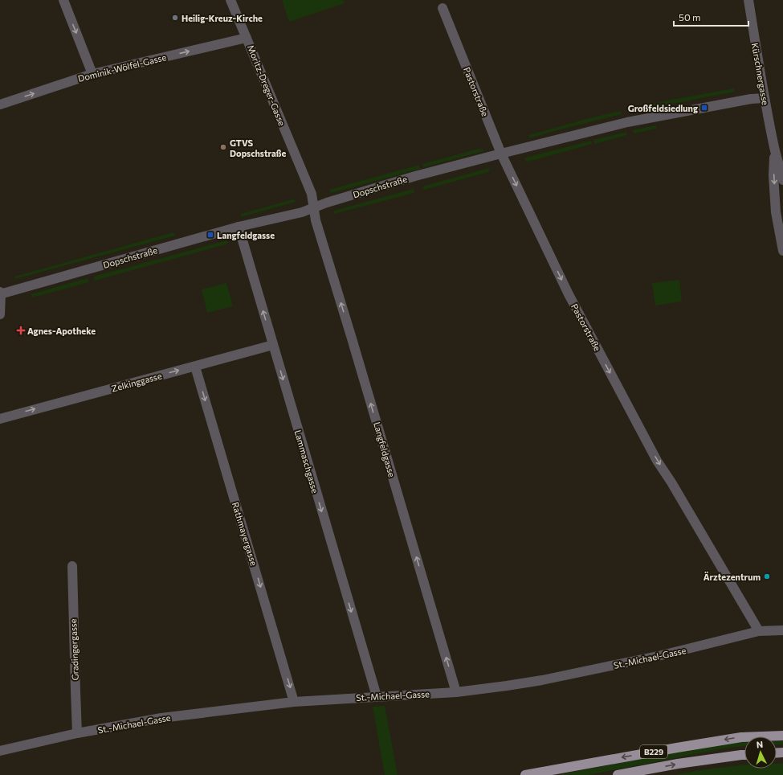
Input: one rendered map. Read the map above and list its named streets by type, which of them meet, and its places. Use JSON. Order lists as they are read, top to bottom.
{
  "streets": {
    "main road": ["B229"],
    "street": [
      "Dominik-Wölfel-Gasse",
      "Kürschnergasse",
      "Moritz-Dreger-Gasse",
      "Pastorstraße",
      "Dopschstraße",
      "Zelkinggasse",
      "Langfeldgasse",
      "Lammaschgasse",
      "Rathmayergasse",
      "Gradingergasse",
      "St.-Michael-Gasse"
    ]
  },
  "crossings": [
    ["Dominik-Wölfel-Gasse", "Moritz-Dreger-Gasse"],
    ["Kürschnergasse", "Dopschstraße"],
    ["Moritz-Dreger-Gasse", "Dopschstraße"],
    ["Moritz-Dreger-Gasse", "Langfeldgasse"],
    ["Pastorstraße", "Dopschstraße"],
    ["Pastorstraße", "St.-Michael-Gasse"],
    ["Dopschstraße", "Langfeldgasse"],
    ["Dopschstraße", "Lammaschgasse"],
    ["Zelkinggasse", "Lammaschgasse"],
    ["Zelkinggasse", "Rathmayergasse"],
    ["Langfeldgasse", "St.-Michael-Gasse"],
    ["Lammaschgasse", "St.-Michael-Gasse"],
    ["Rathmayergasse", "St.-Michael-Gasse"],
    ["Gradingergasse", "St.-Michael-Gasse"]
  ],
  "one_way": [
    "Dominik-Wölfel-Gasse",
    "Pastorstraße",
    "Zelkinggasse",
    "Langfeldgasse",
    "Rathmayergasse"
  ],
  "places": {
    "other": ["Heilig-Kreuz-Kirche", "GTVS Dopschstraße", "Ärztezentrum"],
    "transit": ["Großfeldsiedlung", "Langfeldgasse"],
    "health": ["Agnes-Apotheke"]
  },
  "scale_bar": "50 m",
  "north": "top"
}
